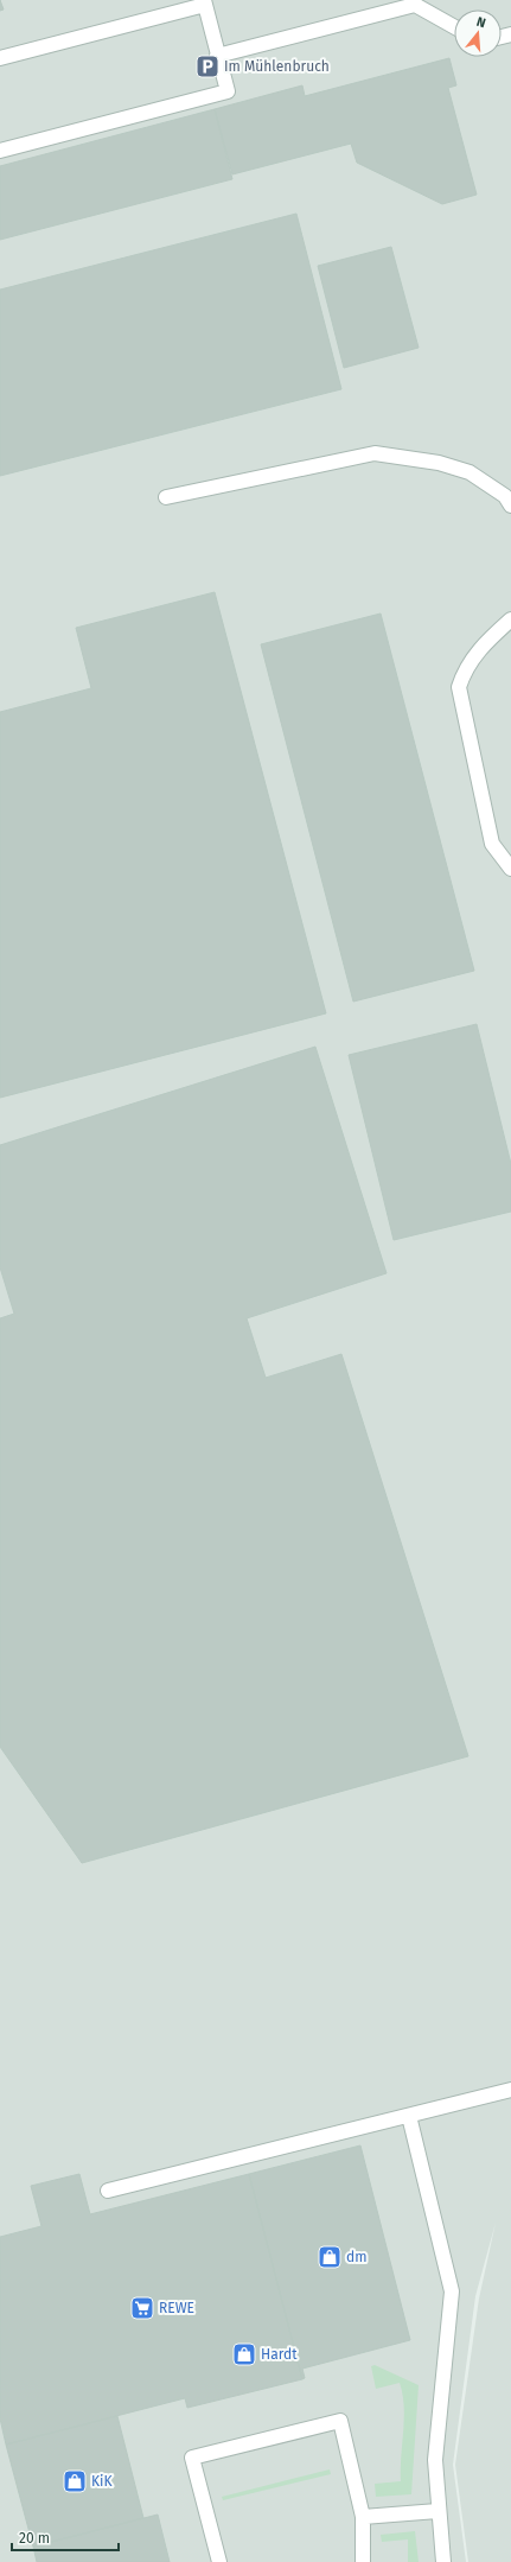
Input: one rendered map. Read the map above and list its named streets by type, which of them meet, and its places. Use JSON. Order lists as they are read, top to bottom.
{
  "places": {
    "parking": ["Im Mühlenbruch"],
    "shop": ["dm", "Hardt", "KiK"],
    "supermarket": ["REWE"]
  },
  "scale_bar": "20 m",
  "north": "top"
}
